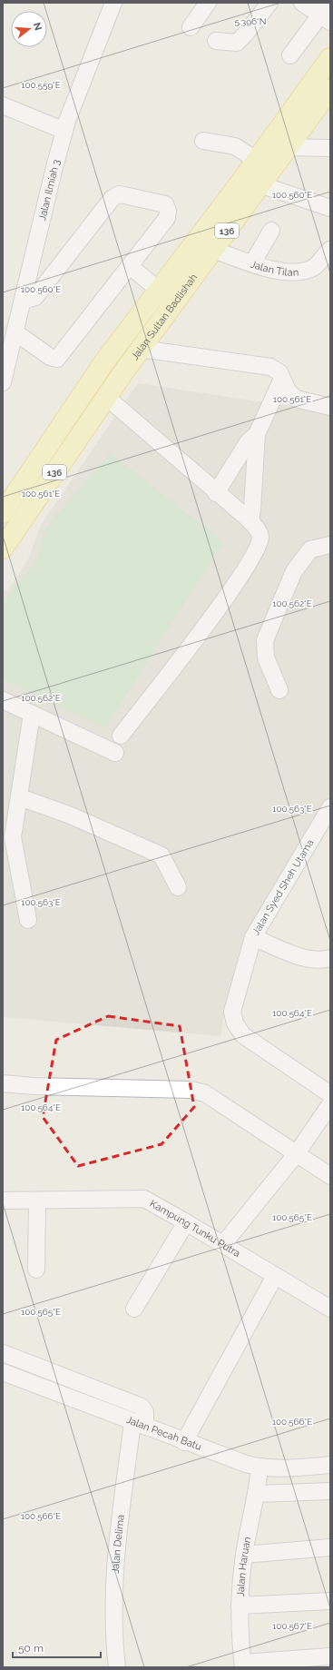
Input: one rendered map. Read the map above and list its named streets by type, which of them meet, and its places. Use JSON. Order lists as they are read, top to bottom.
{
  "streets": {
    "main road": ["136", "Jalan Sultan Badlishah"],
    "street": [
      "Jalan Ilmiah 3",
      "Jalan Tilan",
      "Jalan Syed Sheh Utama",
      "Kampung Tunku Putra",
      "Jalan Pecah Batu",
      "Jalan Delima",
      "Jalan Haruan"
    ]
  },
  "crossings": [
    ["Jalan Tilan", "Jalan Sultan Badlishah"],
    ["Jalan Pecah Batu", "Jalan Delima"],
    ["Jalan Pecah Batu", "Jalan Haruan"]
  ],
  "scale_bar": "50 m",
  "north": "right",
  "coordinates": [
    "5.396°N",
    "100.559°E",
    "100.560°E",
    "100.561°E",
    "100.562°E",
    "100.563°E",
    "100.564°E",
    "100.565°E",
    "100.566°E",
    "100.567°E"
  ]
}
